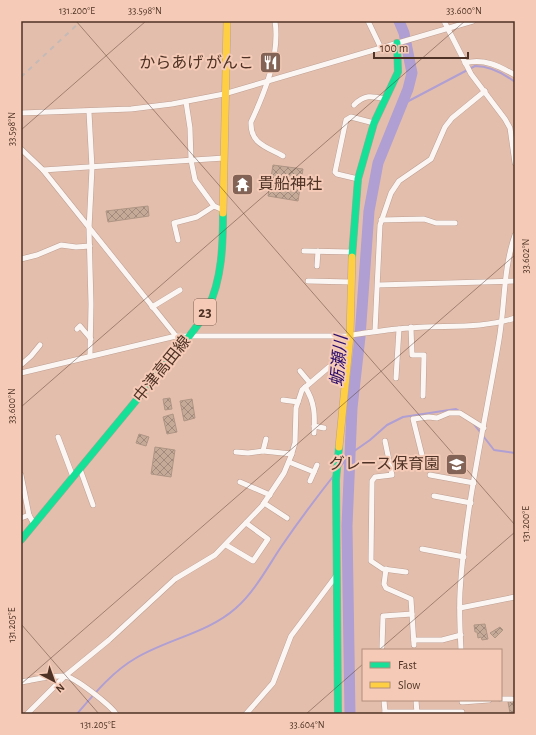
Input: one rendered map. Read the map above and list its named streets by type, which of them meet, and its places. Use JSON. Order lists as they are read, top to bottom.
{
  "streets": {
    "street": ["23", "中津高田線"]
  },
  "water": ["蛎瀬川"],
  "places": {
    "restaurant": ["からあげ がんこ"],
    "temple": ["貴船神社"],
    "school or university": ["グレース保育園"]
  },
  "legend": ["Fast", "Slow"],
  "scale_bar": "100 m",
  "north": "bottom right",
  "coordinates": [
    "131.200°E",
    "33.598°N",
    "33.600°N",
    "33.602°N",
    "131.205°E",
    "33.604°N"
  ]
}
